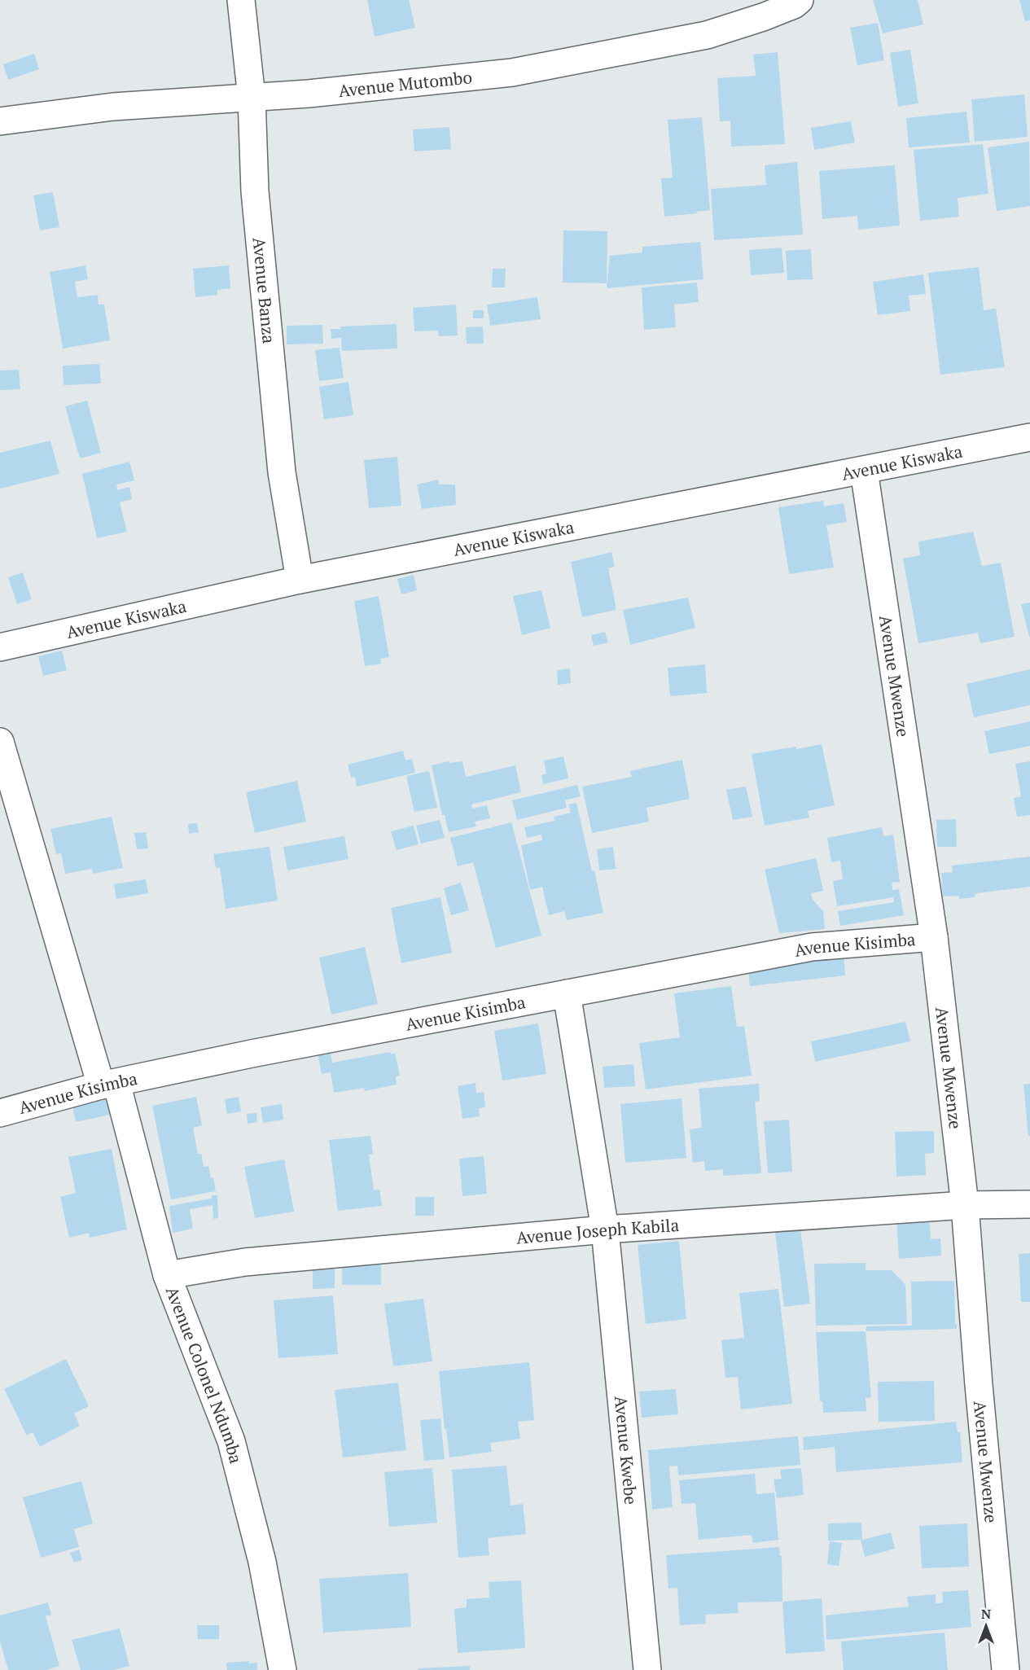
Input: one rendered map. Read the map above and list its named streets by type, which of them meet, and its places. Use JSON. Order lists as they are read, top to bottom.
{
  "streets": {
    "street": [
      "Avenue Mutombo",
      "Avenue Banza",
      "Avenue Kiswaka",
      "Avenue Mwenze",
      "Avenue Kisimba",
      "Avenue Joseph Kabila",
      "Avenue Colonel Ndumba",
      "Avenue Kwebe"
    ]
  },
  "crossings": [
    ["Avenue Mutombo", "Avenue Banza"],
    ["Avenue Banza", "Avenue Kiswaka"],
    ["Avenue Kiswaka", "Avenue Mwenze"],
    ["Avenue Mwenze", "Avenue Kisimba"],
    ["Avenue Mwenze", "Avenue Joseph Kabila"],
    ["Avenue Kisimba", "Avenue Colonel Ndumba"],
    ["Avenue Kisimba", "Avenue Kwebe"],
    ["Avenue Joseph Kabila", "Avenue Colonel Ndumba"],
    ["Avenue Joseph Kabila", "Avenue Kwebe"]
  ],
  "north": "top"
}
